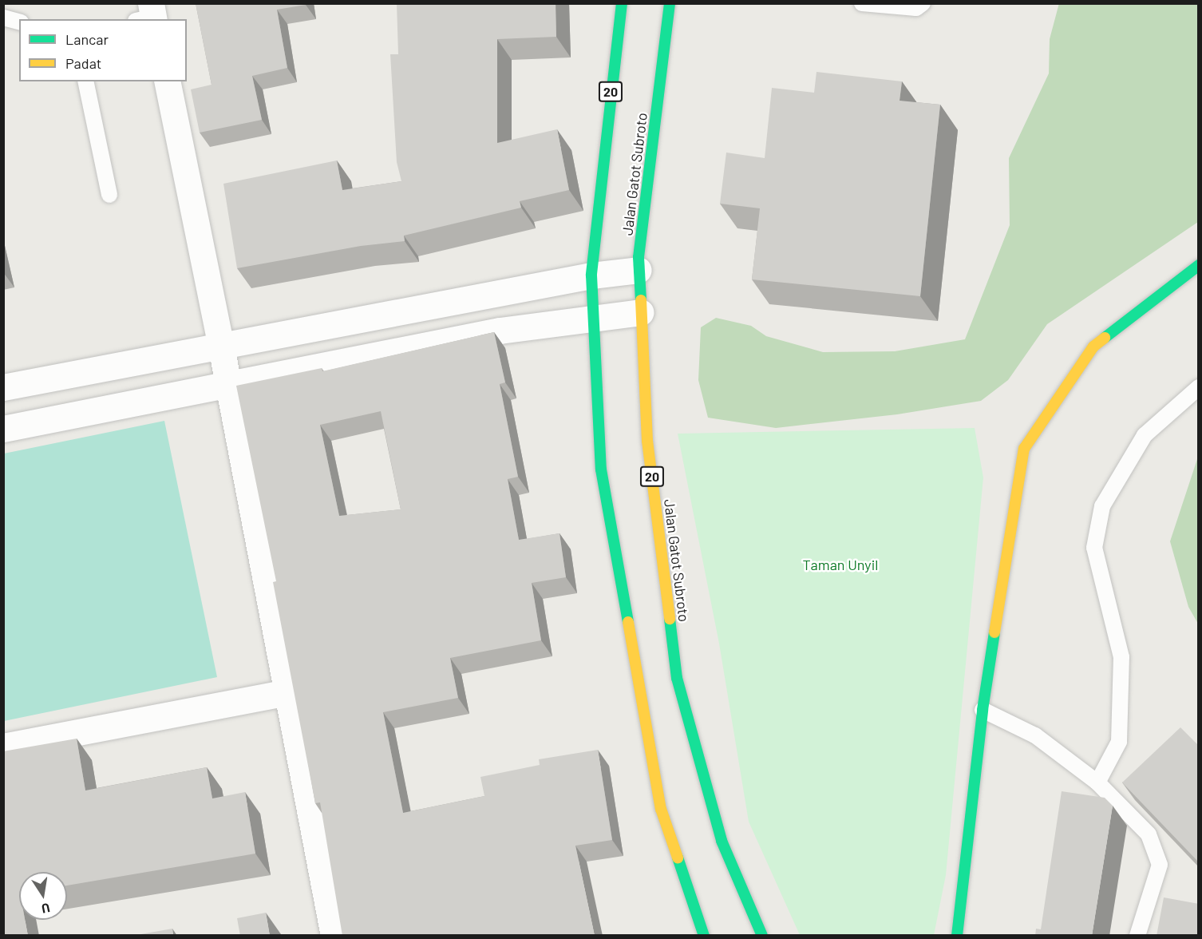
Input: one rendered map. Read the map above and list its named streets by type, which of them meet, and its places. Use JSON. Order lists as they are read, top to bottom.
{
  "streets": {
    "main road": ["20", "Jalan Gatot Subroto"]
  },
  "parks": ["Taman Unyil"],
  "legend": ["Lancar", "Padat"],
  "north": "bottom"
}
